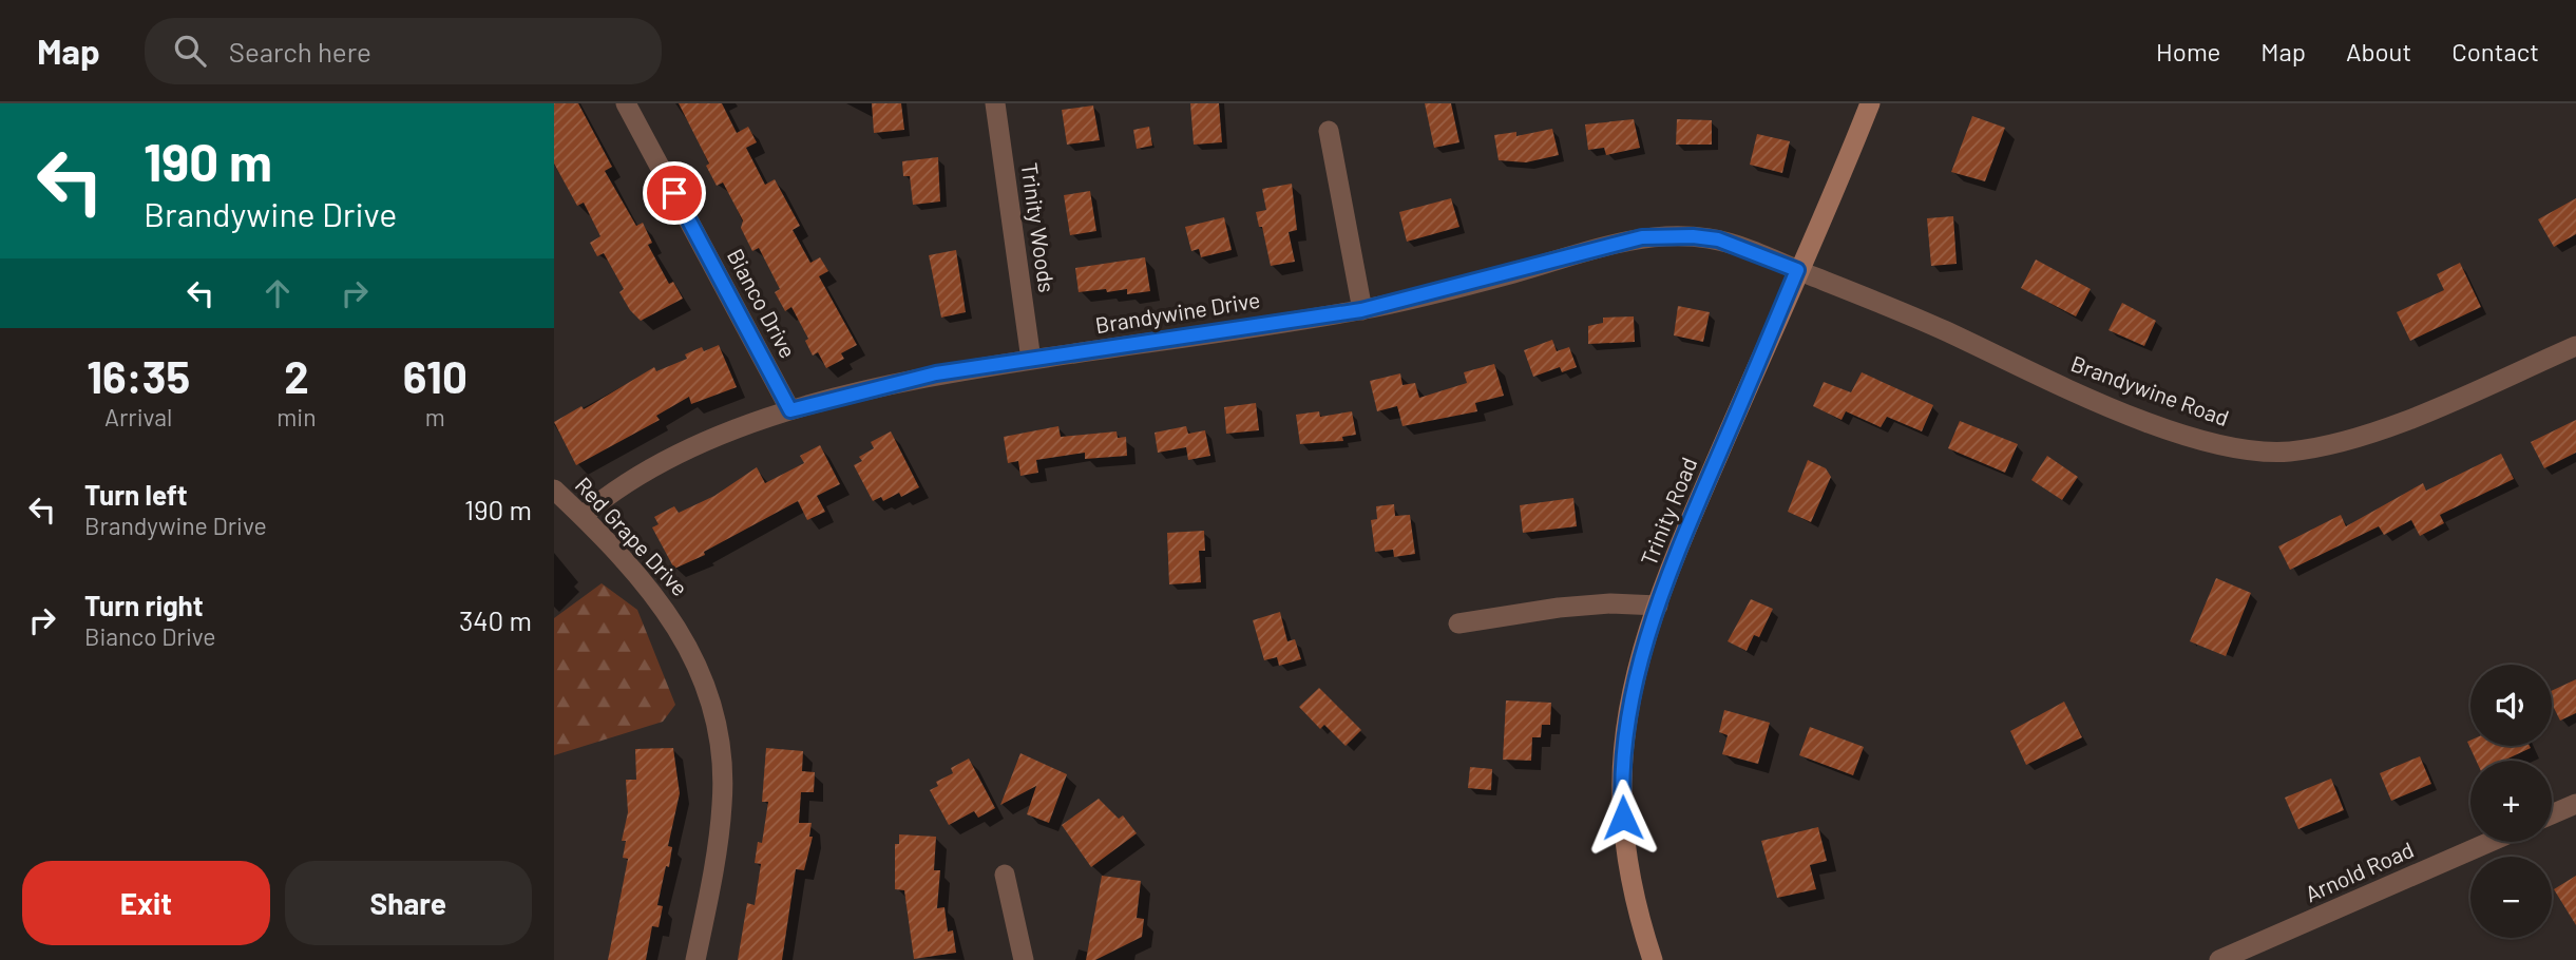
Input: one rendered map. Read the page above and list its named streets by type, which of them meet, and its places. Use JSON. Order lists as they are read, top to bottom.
{
  "streets": {
    "main road": ["Trinity Road"],
    "street": [
      "Trinity Woods",
      "Bianco Drive",
      "Brandywine Drive",
      "Brandywine Road",
      "Red Grape Drive",
      "Arnold Road"
    ]
  },
  "crossings": [
    ["Trinity Woods", "Brandywine Drive"],
    ["Bianco Drive", "Brandywine Drive"],
    ["Brandywine Drive", "Brandywine Road"],
    ["Brandywine Drive", "Trinity Road"],
    ["Brandywine Drive", "Red Grape Drive"],
    ["Brandywine Road", "Trinity Road"]
  ],
  "page": {
    "header": "Map",
    "search": "Search here",
    "nav": [
      "Home",
      "Map",
      "About",
      "Contact"
    ],
    "turn": ["190 m", "Brandywine Drive"],
    "eta": [
      "16:35",
      "Arrival",
      "2",
      "min",
      "610",
      "m"
    ],
    "list": [
      {
        "name": "Turn left",
        "note": "Brandywine Drive",
        "value": "190 m"
      },
      {
        "name": "Turn right",
        "note": "Bianco Drive",
        "value": "340 m"
      }
    ],
    "map_buttons": ["+", "−"],
    "buttons": ["Exit", "Share"]
  }
}
